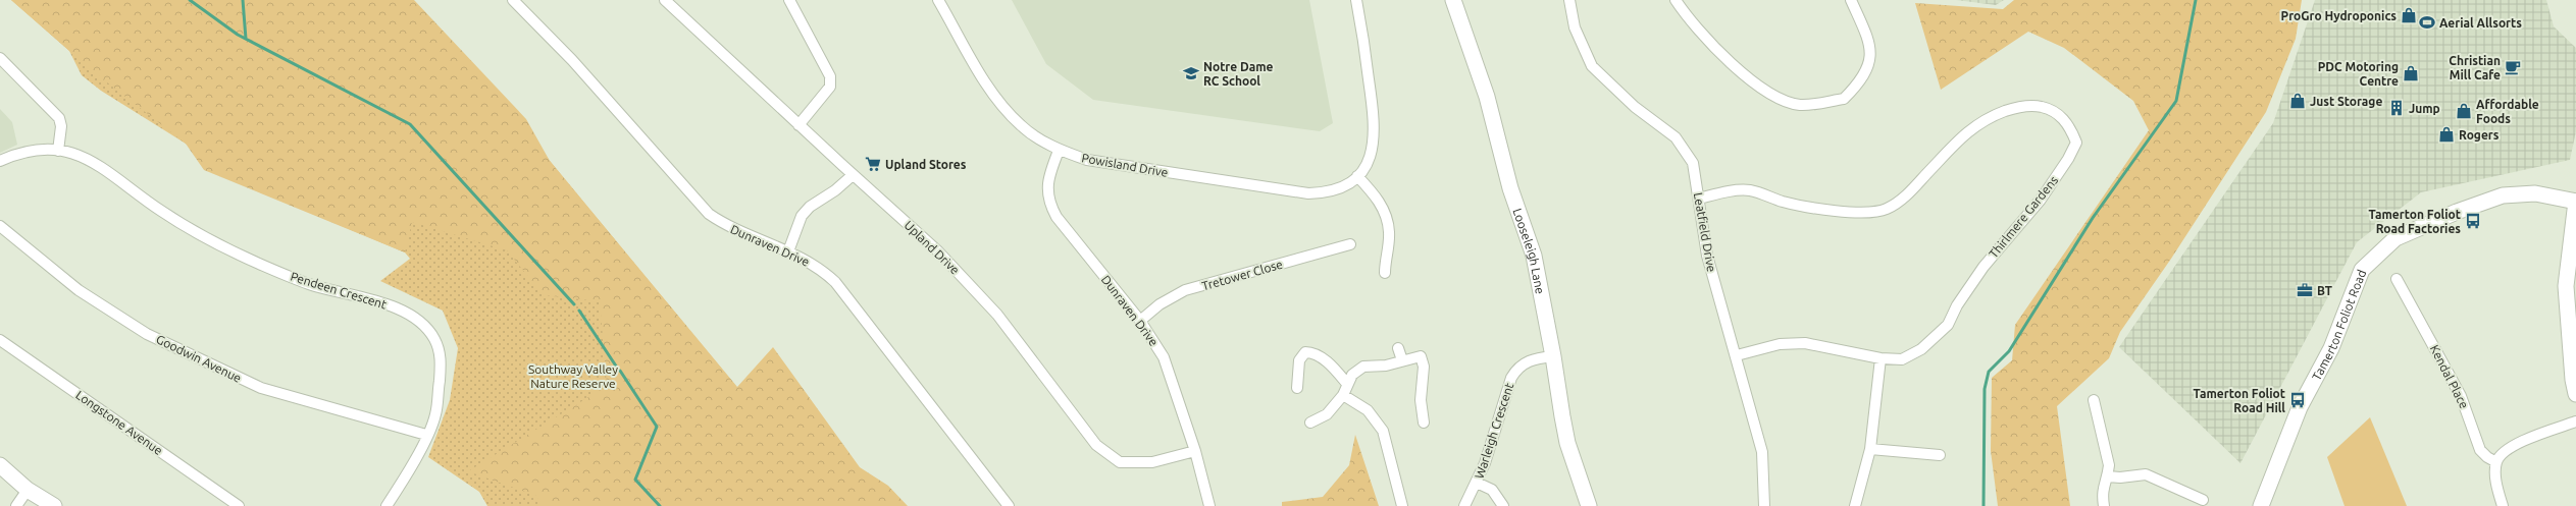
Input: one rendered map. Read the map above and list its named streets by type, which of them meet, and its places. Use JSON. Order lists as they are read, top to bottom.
{
  "streets": {
    "street": [
      "Powisland Drive",
      "Thirlmere Gardens",
      "Leatfield Drive",
      "Dunraven Drive",
      "Upland Drive",
      "Looseleigh Lane",
      "Tretower Close",
      "Pendeen Crescent",
      "Tamerton Foliot Road",
      "Goodwin Avenue",
      "Kendal Place",
      "Longstone Avenue",
      "Warleigh Crescent"
    ]
  },
  "crossings": [
    ["Powisland Drive", "Dunraven Drive"],
    ["Thirlmere Gardens", "Leatfield Drive"],
    ["Dunraven Drive", "Upland Drive"],
    ["Dunraven Drive", "Tretower Close"],
    ["Looseleigh Lane", "Warleigh Crescent"],
    ["Pendeen Crescent", "Goodwin Avenue"]
  ],
  "parks": ["Southway Valley Nature Reserve"],
  "places": {
    "shop": [
      "ProGro Hydroponics",
      "PDC Motoring Centre",
      "Just Storage",
      "Affordable Foods",
      "Rogers"
    ],
    "sports": ["Aerial Allsorts"],
    "cafe": ["Christian Mill Cafe"],
    "school or university": ["Notre Dame RC School"],
    "building": ["Jump"],
    "supermarket": ["Upland Stores"],
    "bus stop": ["Tamerton Foliot Road Factories", "Tamerton Foliot Road Hill"],
    "office": ["BT"]
  }
}
